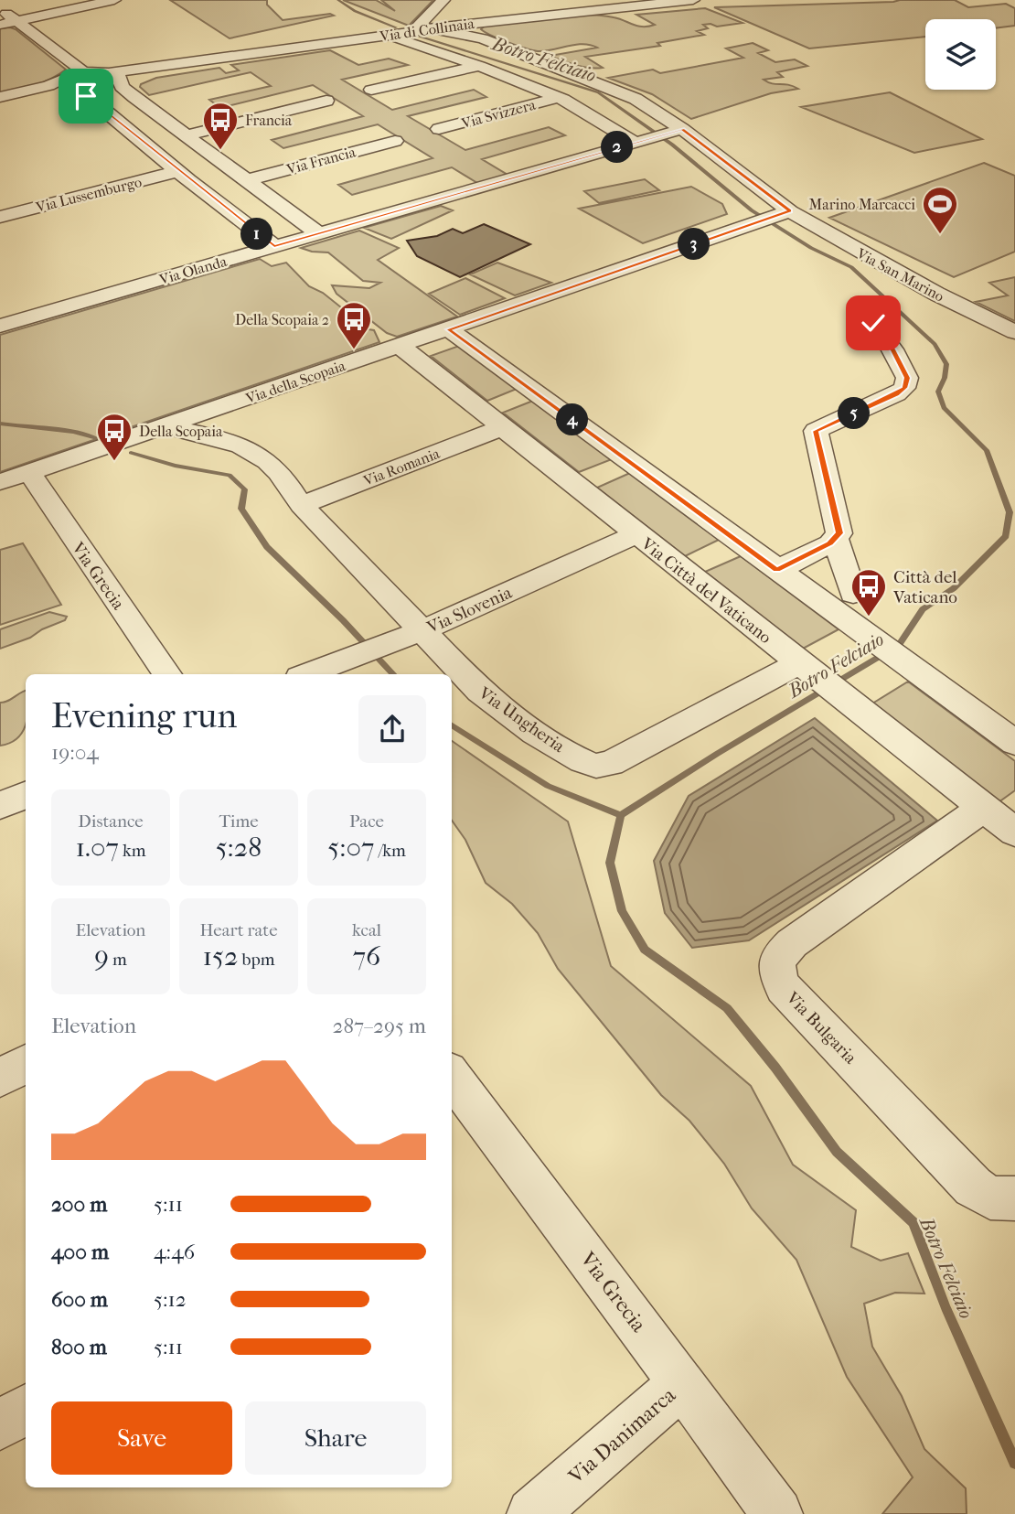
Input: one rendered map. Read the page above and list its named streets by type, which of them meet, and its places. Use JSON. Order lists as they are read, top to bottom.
{
  "streets": {
    "street": [
      "Via di Collinaia",
      "Via Svizzera",
      "Via Francia",
      "Via Lussemburgo",
      "Via Olanda",
      "Via San Marino",
      "Via della Scopaia",
      "Via Romania",
      "Via Grecia",
      "Via Città del Vaticano",
      "Via Slovenia",
      "Via Ungheria",
      "Via Bulgaria",
      "Via Danimarca"
    ]
  },
  "crossings": [
    ["Via di Collinaia", "Via Svizzera"],
    ["Via Svizzera", "Via Olanda"],
    ["Via Olanda", "Via San Marino"],
    ["Via San Marino", "Via della Scopaia"],
    ["Via della Scopaia", "Via Grecia"],
    ["Via della Scopaia", "Via Città del Vaticano"],
    ["Via della Scopaia", "Via Ungheria"],
    ["Via Romania", "Via Città del Vaticano"],
    ["Via Romania", "Via Ungheria"],
    ["Via Grecia", "Via Danimarca"],
    ["Via Città del Vaticano", "Via Slovenia"],
    ["Via Città del Vaticano", "Via Ungheria"],
    ["Via Città del Vaticano", "Via Bulgaria"],
    ["Via Slovenia", "Via Ungheria"]
  ],
  "water": ["Botro Felciaio"],
  "places": {
    "bus stop": [
      "Francia",
      "Della Scopaia 2",
      "Della Scopaia",
      "Città del Vaticano"
    ],
    "sports": ["Marino Marcacci"]
  },
  "page": {
    "pins": [
      "2",
      "1",
      "3",
      "5",
      "4"
    ],
    "heading": ["Evening run", "19:04"],
    "stats": [
      ["Distance", "1.07 km"],
      ["Time", "5:28"],
      ["Pace", "5:07 /km"],
      ["Elevation", "9 m"],
      ["Heart rate", "152 bpm"],
      ["kcal", "76"]
    ],
    "chart": ["Elevation", "287–295 m"],
    "list": [
      {
        "name": "200 m",
        "note": "5:11"
      },
      {
        "name": "400 m",
        "note": "4:46"
      },
      {
        "name": "600 m",
        "note": "5:12"
      },
      {
        "name": "800 m",
        "note": "5:11"
      }
    ],
    "buttons": ["Save", "Share"]
  }
}
